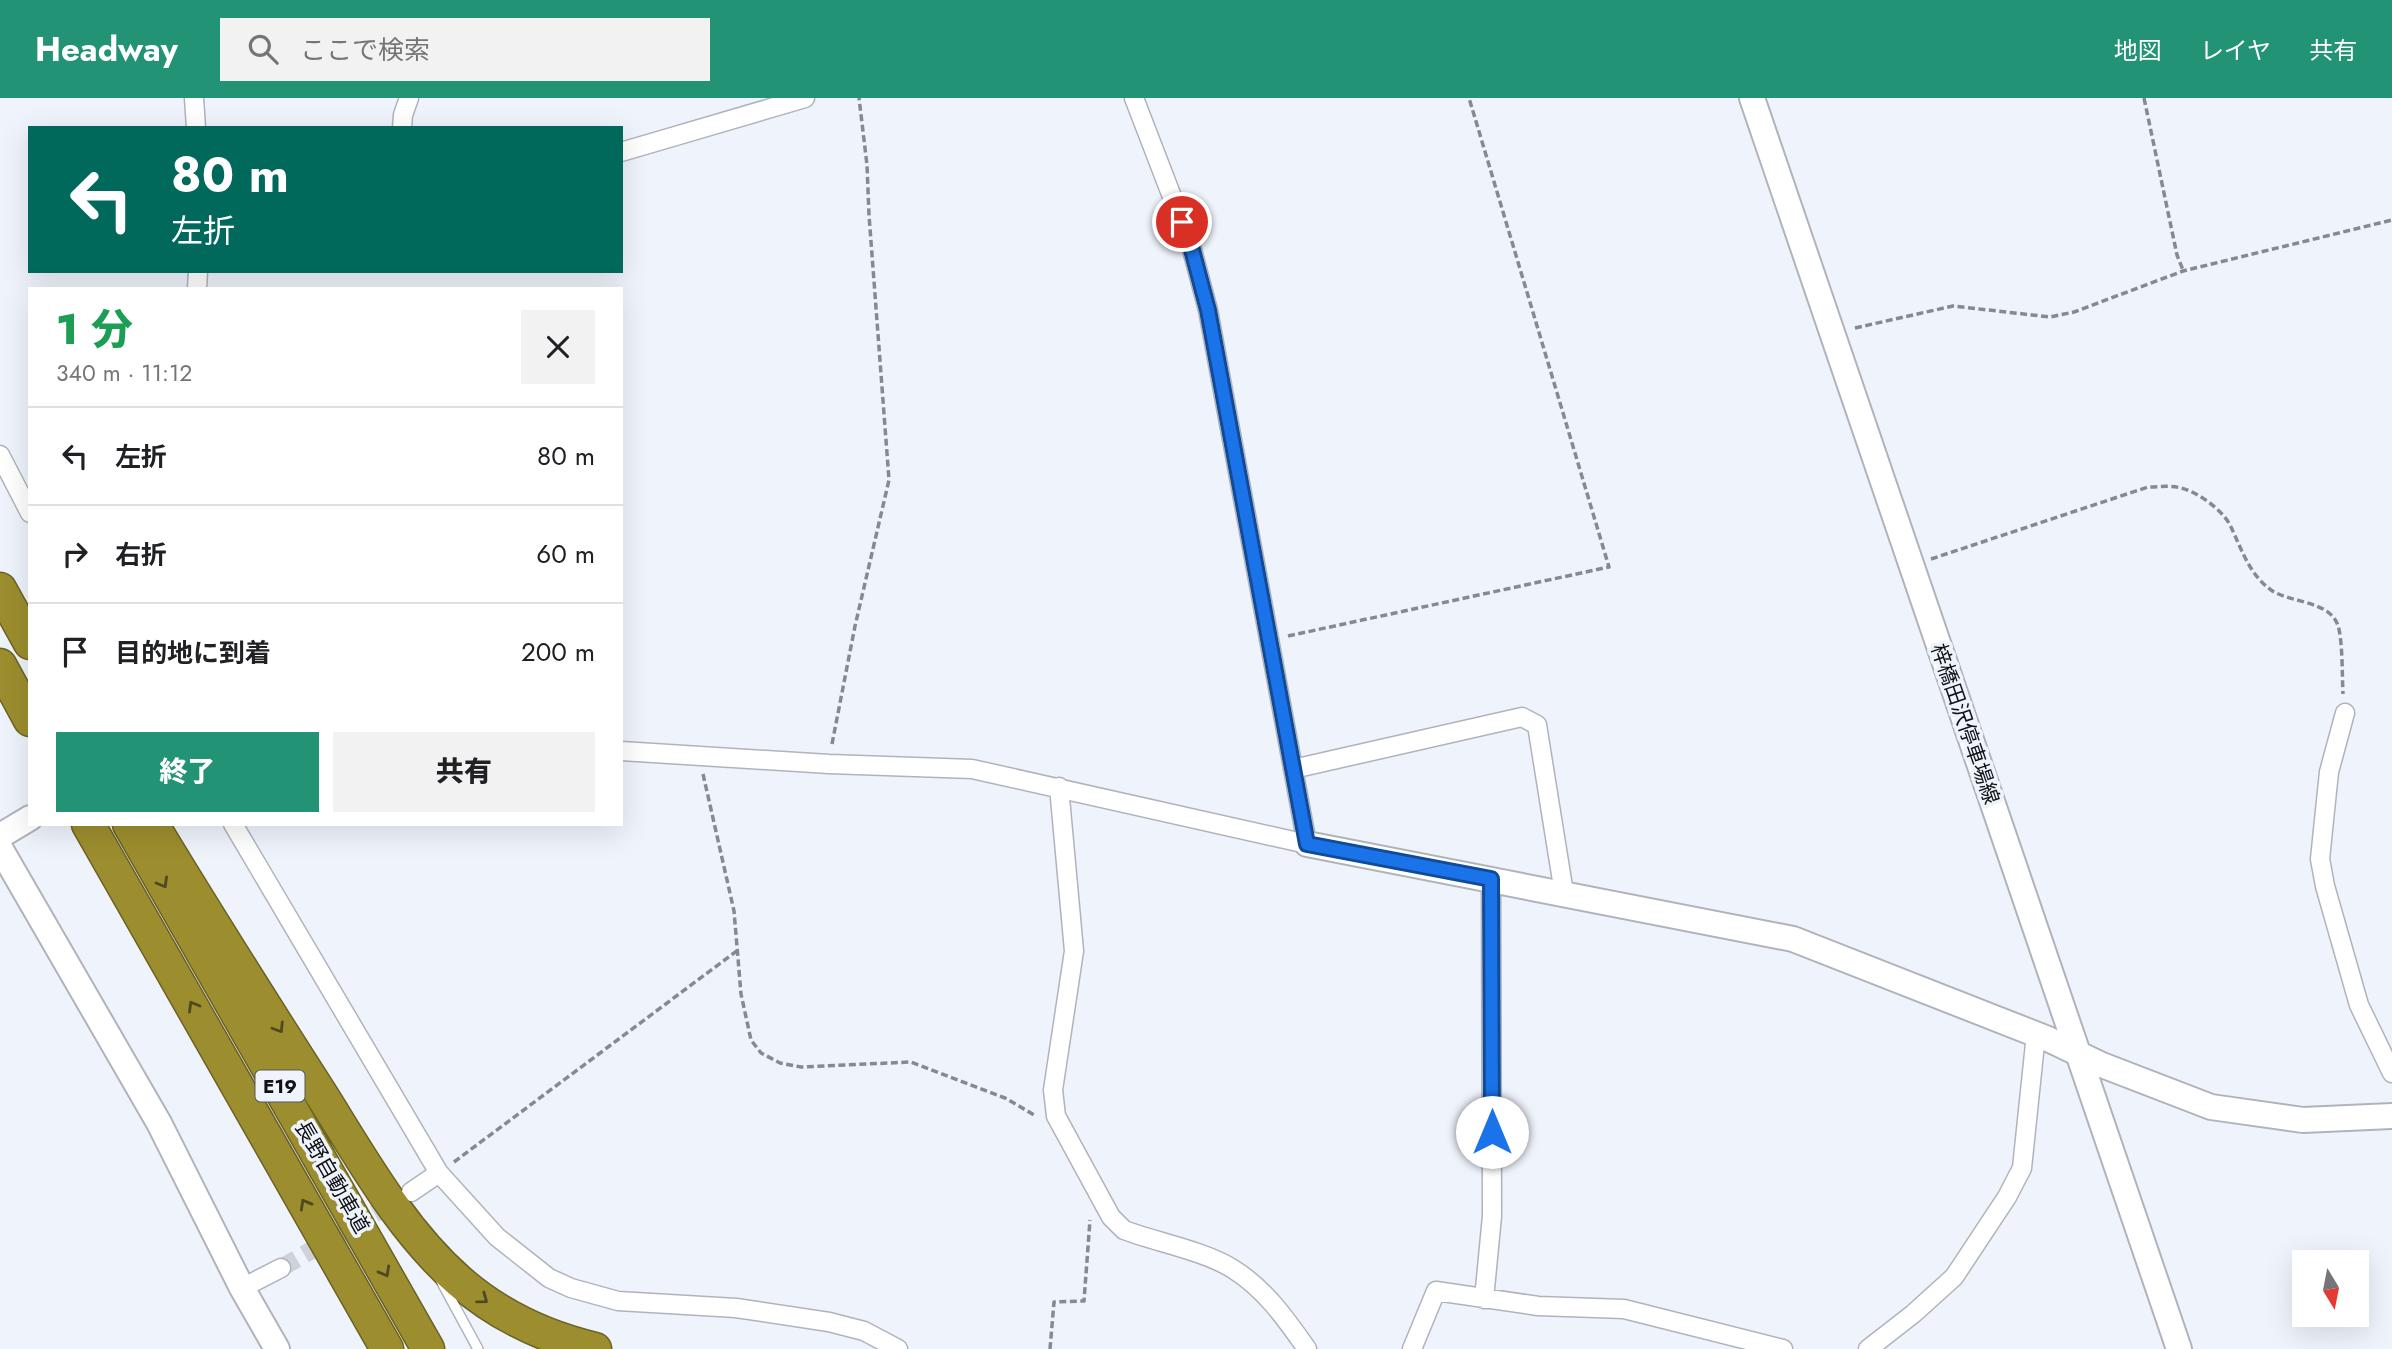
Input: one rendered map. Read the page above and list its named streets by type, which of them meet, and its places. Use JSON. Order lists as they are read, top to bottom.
{
  "streets": {
    "highway": ["E19", "長野自動車道"],
    "street": ["梓橋田沢停車場線"]
  },
  "north": "bottom",
  "page": {
    "header": "Headway",
    "search": "ここで検索",
    "nav": ["地図", "レイヤ", "共有"],
    "turn": ["80 m", "左折"],
    "heading": ["1 分", "340 m · 11:12"],
    "list": [
      {
        "name": "左折",
        "value": "80 m"
      },
      {
        "name": "右折",
        "value": "60 m"
      },
      {
        "name": "目的地に到着",
        "value": "200 m"
      }
    ],
    "buttons": ["終了", "共有"]
  }
}
